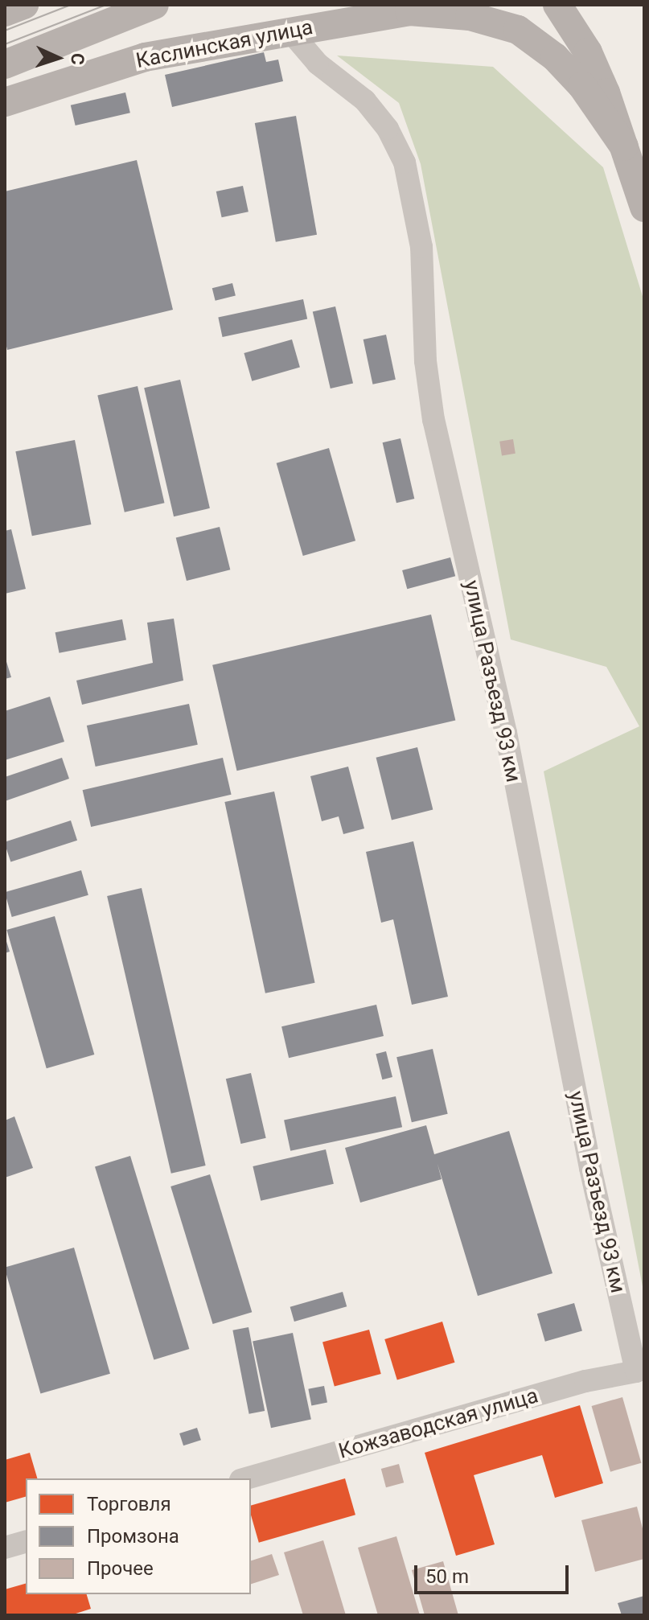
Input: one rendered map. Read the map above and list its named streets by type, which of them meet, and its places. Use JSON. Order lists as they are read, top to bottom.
{
  "streets": {
    "main road": ["Каслинская улица"],
    "street": ["улица Разъезд 93 км", "Кожзаводская улица"]
  },
  "crossings": [
    ["Каслинская улица", "улица Разъезд 93 км"],
    ["улица Разъезд 93 км", "Кожзаводская улица"]
  ],
  "legend": ["Торговля", "Промзона", "Прочее"],
  "scale_bar": "50 m",
  "north": "right"
}
